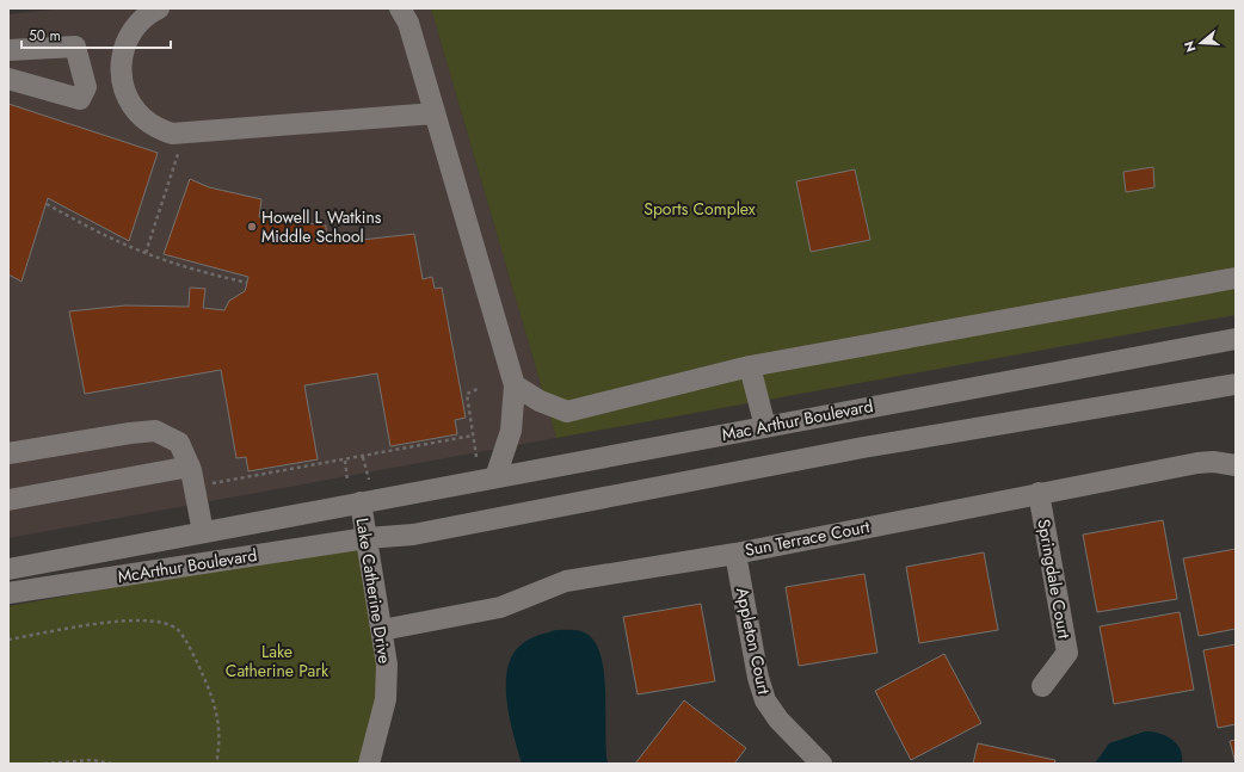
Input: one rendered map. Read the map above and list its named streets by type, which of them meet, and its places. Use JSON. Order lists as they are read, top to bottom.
{
  "streets": {
    "street": [
      "Mac Arthur Boulevard",
      "Sun Terrace Court",
      "McArthur Boulevard",
      "Springdale Court",
      "Lake Catherine Drive",
      "Appleton Court"
    ]
  },
  "crossings": [
    ["Mac Arthur Boulevard", "McArthur Boulevard"],
    ["Mac Arthur Boulevard", "Lake Catherine Drive"],
    ["Sun Terrace Court", "Springdale Court"],
    ["Sun Terrace Court", "Lake Catherine Drive"],
    ["Sun Terrace Court", "Appleton Court"],
    ["McArthur Boulevard", "Lake Catherine Drive"]
  ],
  "parks": ["Sports Complex", "Lake Catherine Park"],
  "places": ["Howell L Watkins Middle School"],
  "scale_bar": "50 m",
  "north": "left"
}
